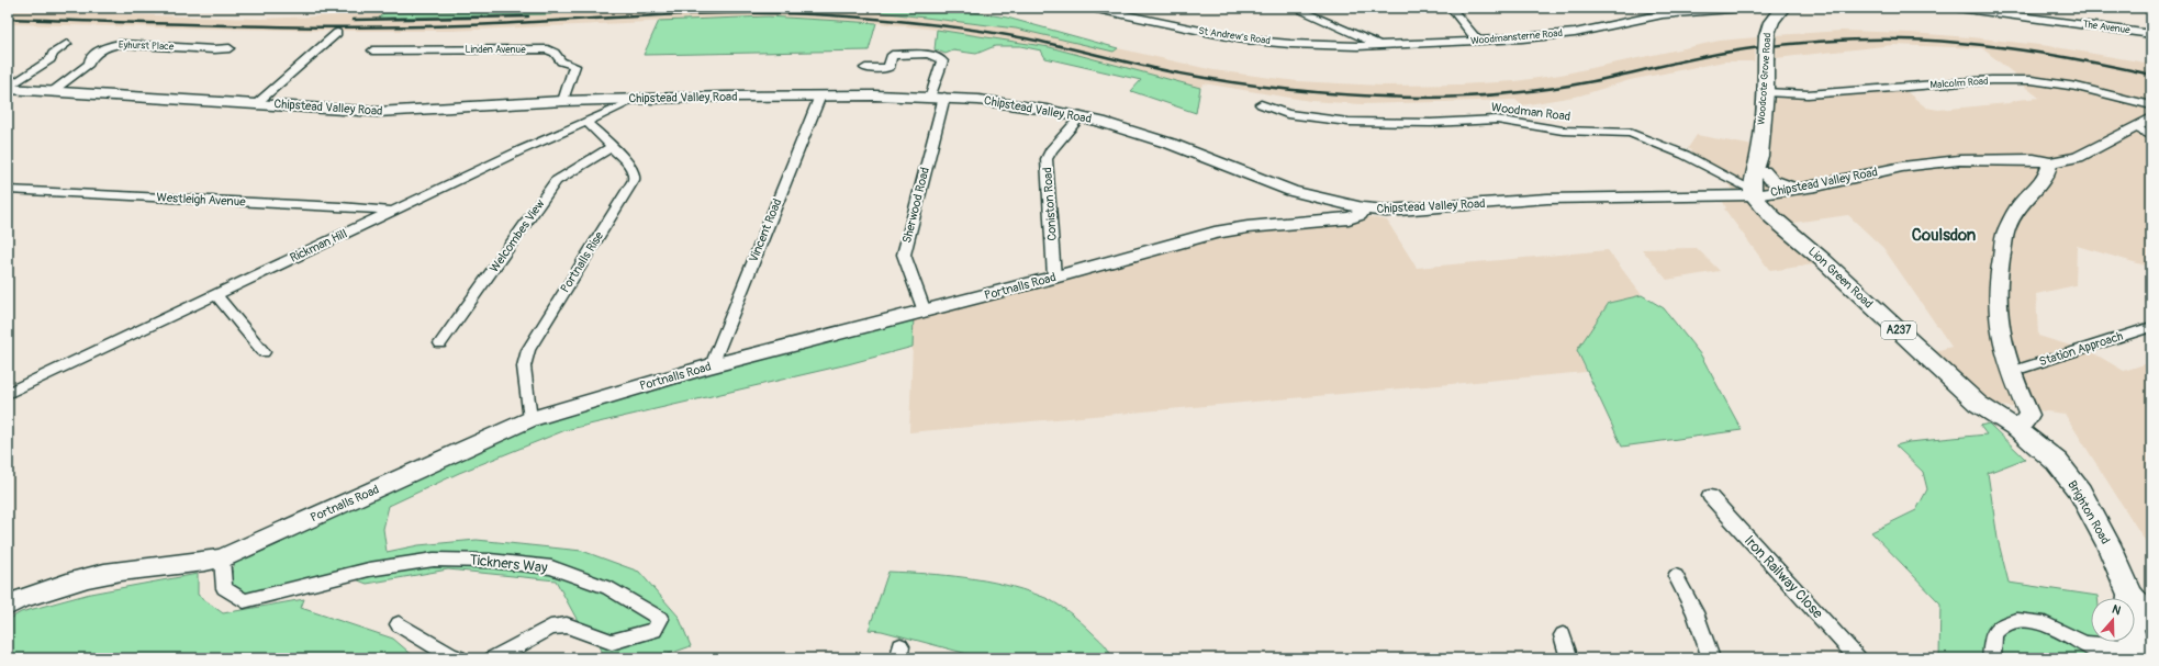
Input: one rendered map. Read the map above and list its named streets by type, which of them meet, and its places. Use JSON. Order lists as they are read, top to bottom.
{
  "streets": {
    "main road": [
      "Woodcote Grove Road",
      "Chipstead Valley Road",
      "Lion Green Road",
      "Portnalls Road",
      "A237",
      "Brighton Road"
    ],
    "street": [
      "The Avenue",
      "St Andrew's Road",
      "Woodmansterne Road",
      "Eyhurst Place",
      "Linden Avenue",
      "Malcolm Road",
      "Woodman Road",
      "Westleigh Avenue",
      "Coniston Road",
      "Sherwood Road",
      "Vincent Road",
      "Welcombes View",
      "Rickman Hill",
      "Portnalls Rise",
      "Station Approach",
      "Tickners Way",
      "Iron Railway Close"
    ]
  },
  "crossings": [
    ["St Andrew's Road", "Woodmansterne Road"],
    ["Eyhurst Place", "Chipstead Valley Road"],
    ["Linden Avenue", "Chipstead Valley Road"],
    ["Woodcote Grove Road", "Malcolm Road"],
    ["Woodcote Grove Road", "Chipstead Valley Road"],
    ["Woodcote Grove Road", "Lion Green Road"],
    ["Chipstead Valley Road", "Woodman Road"],
    ["Chipstead Valley Road", "Coniston Road"],
    ["Chipstead Valley Road", "Sherwood Road"],
    ["Chipstead Valley Road", "Vincent Road"],
    ["Chipstead Valley Road", "Rickman Hill"],
    ["Chipstead Valley Road", "Lion Green Road"],
    ["Chipstead Valley Road", "Portnalls Road"],
    ["Westleigh Avenue", "Rickman Hill"],
    ["Coniston Road", "Portnalls Road"],
    ["Sherwood Road", "Portnalls Road"],
    ["Vincent Road", "Portnalls Road"],
    ["Welcombes View", "Portnalls Rise"],
    ["Rickman Hill", "Portnalls Rise"],
    ["Portnalls Rise", "Portnalls Road"],
    ["Lion Green Road", "Brighton Road"],
    ["Portnalls Road", "Tickners Way"]
  ],
  "districts": ["Coulsdon"],
  "north": "top"
}
